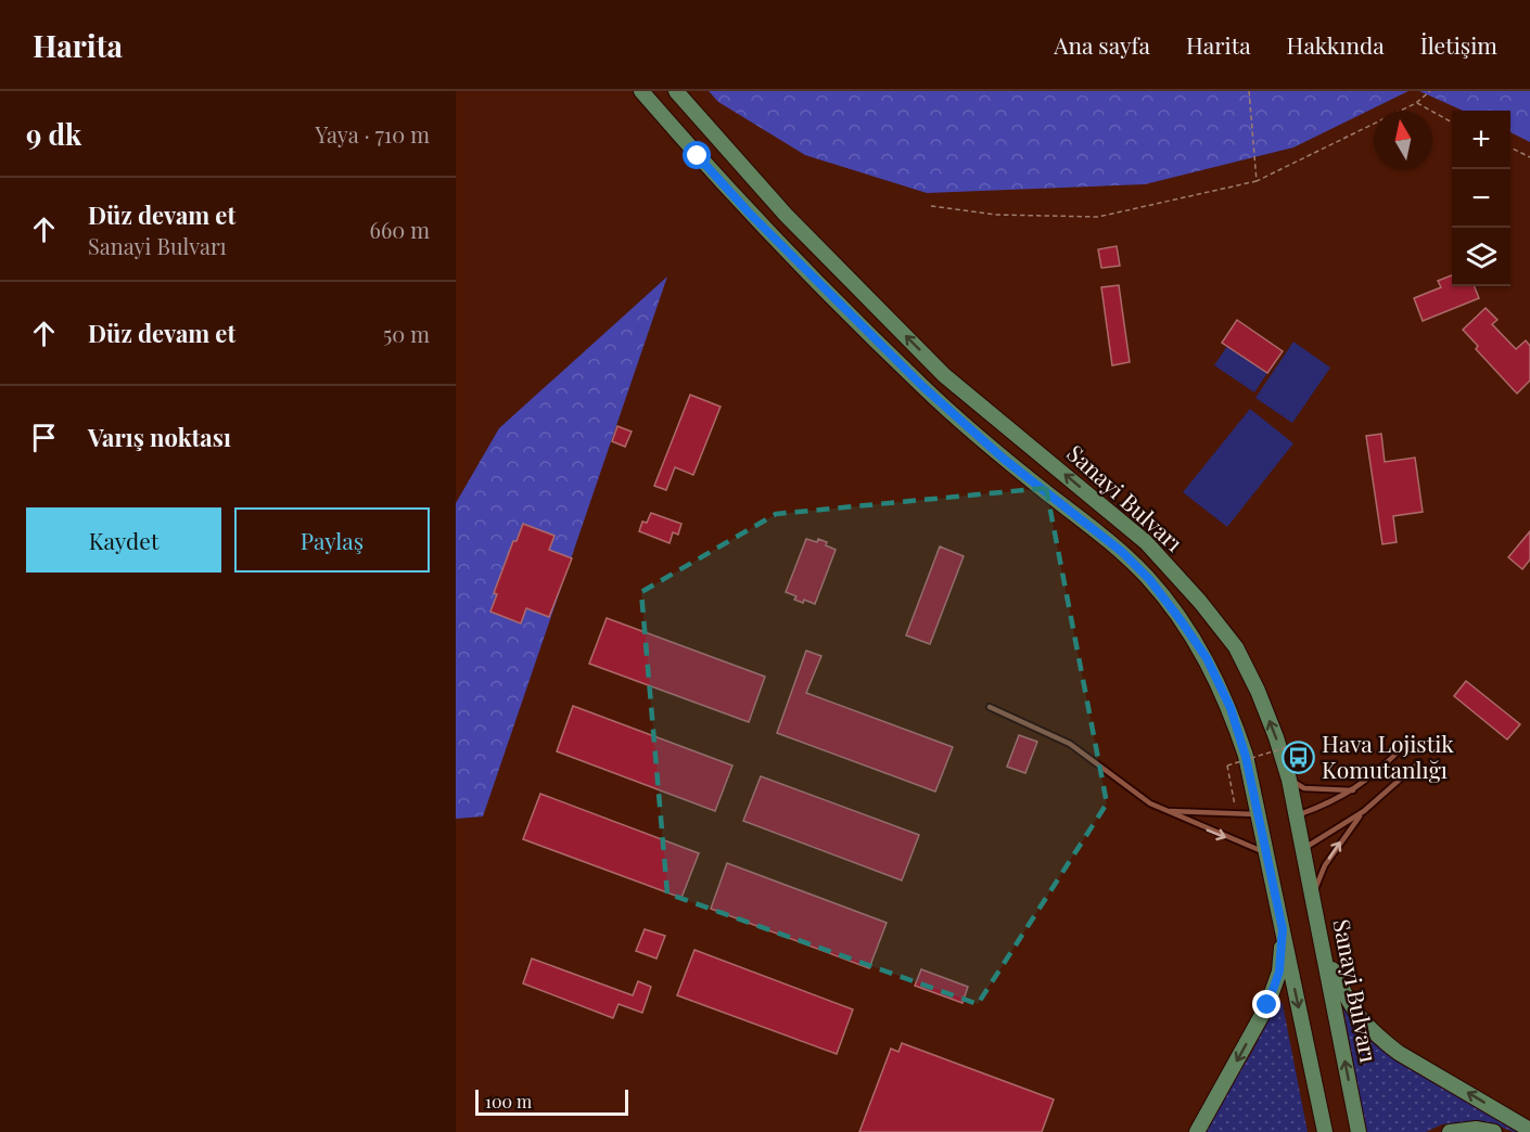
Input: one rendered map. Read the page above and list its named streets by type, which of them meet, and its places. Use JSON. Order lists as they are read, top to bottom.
{
  "streets": {
    "main road": ["Sanayi Bulvarı"]
  },
  "places": {
    "bus stop": ["Hava Lojistik Komutanlığı"]
  },
  "scale_bar": "100 m",
  "north": "top",
  "page": {
    "header": "Harita",
    "nav": [
      "Ana sayfa",
      "Harita",
      "Hakkında",
      "İletişim"
    ],
    "heading": ["9 dk", "Yaya · 710 m"],
    "map_buttons": ["+", "−"],
    "list": [
      ["Düz devam et", "Sanayi Bulvarı", "660 m"],
      ["Düz devam et", "50 m"],
      "Varış noktası"
    ],
    "buttons": ["Kaydet", "Paylaş"],
    "scale": "100 m"
  }
}
